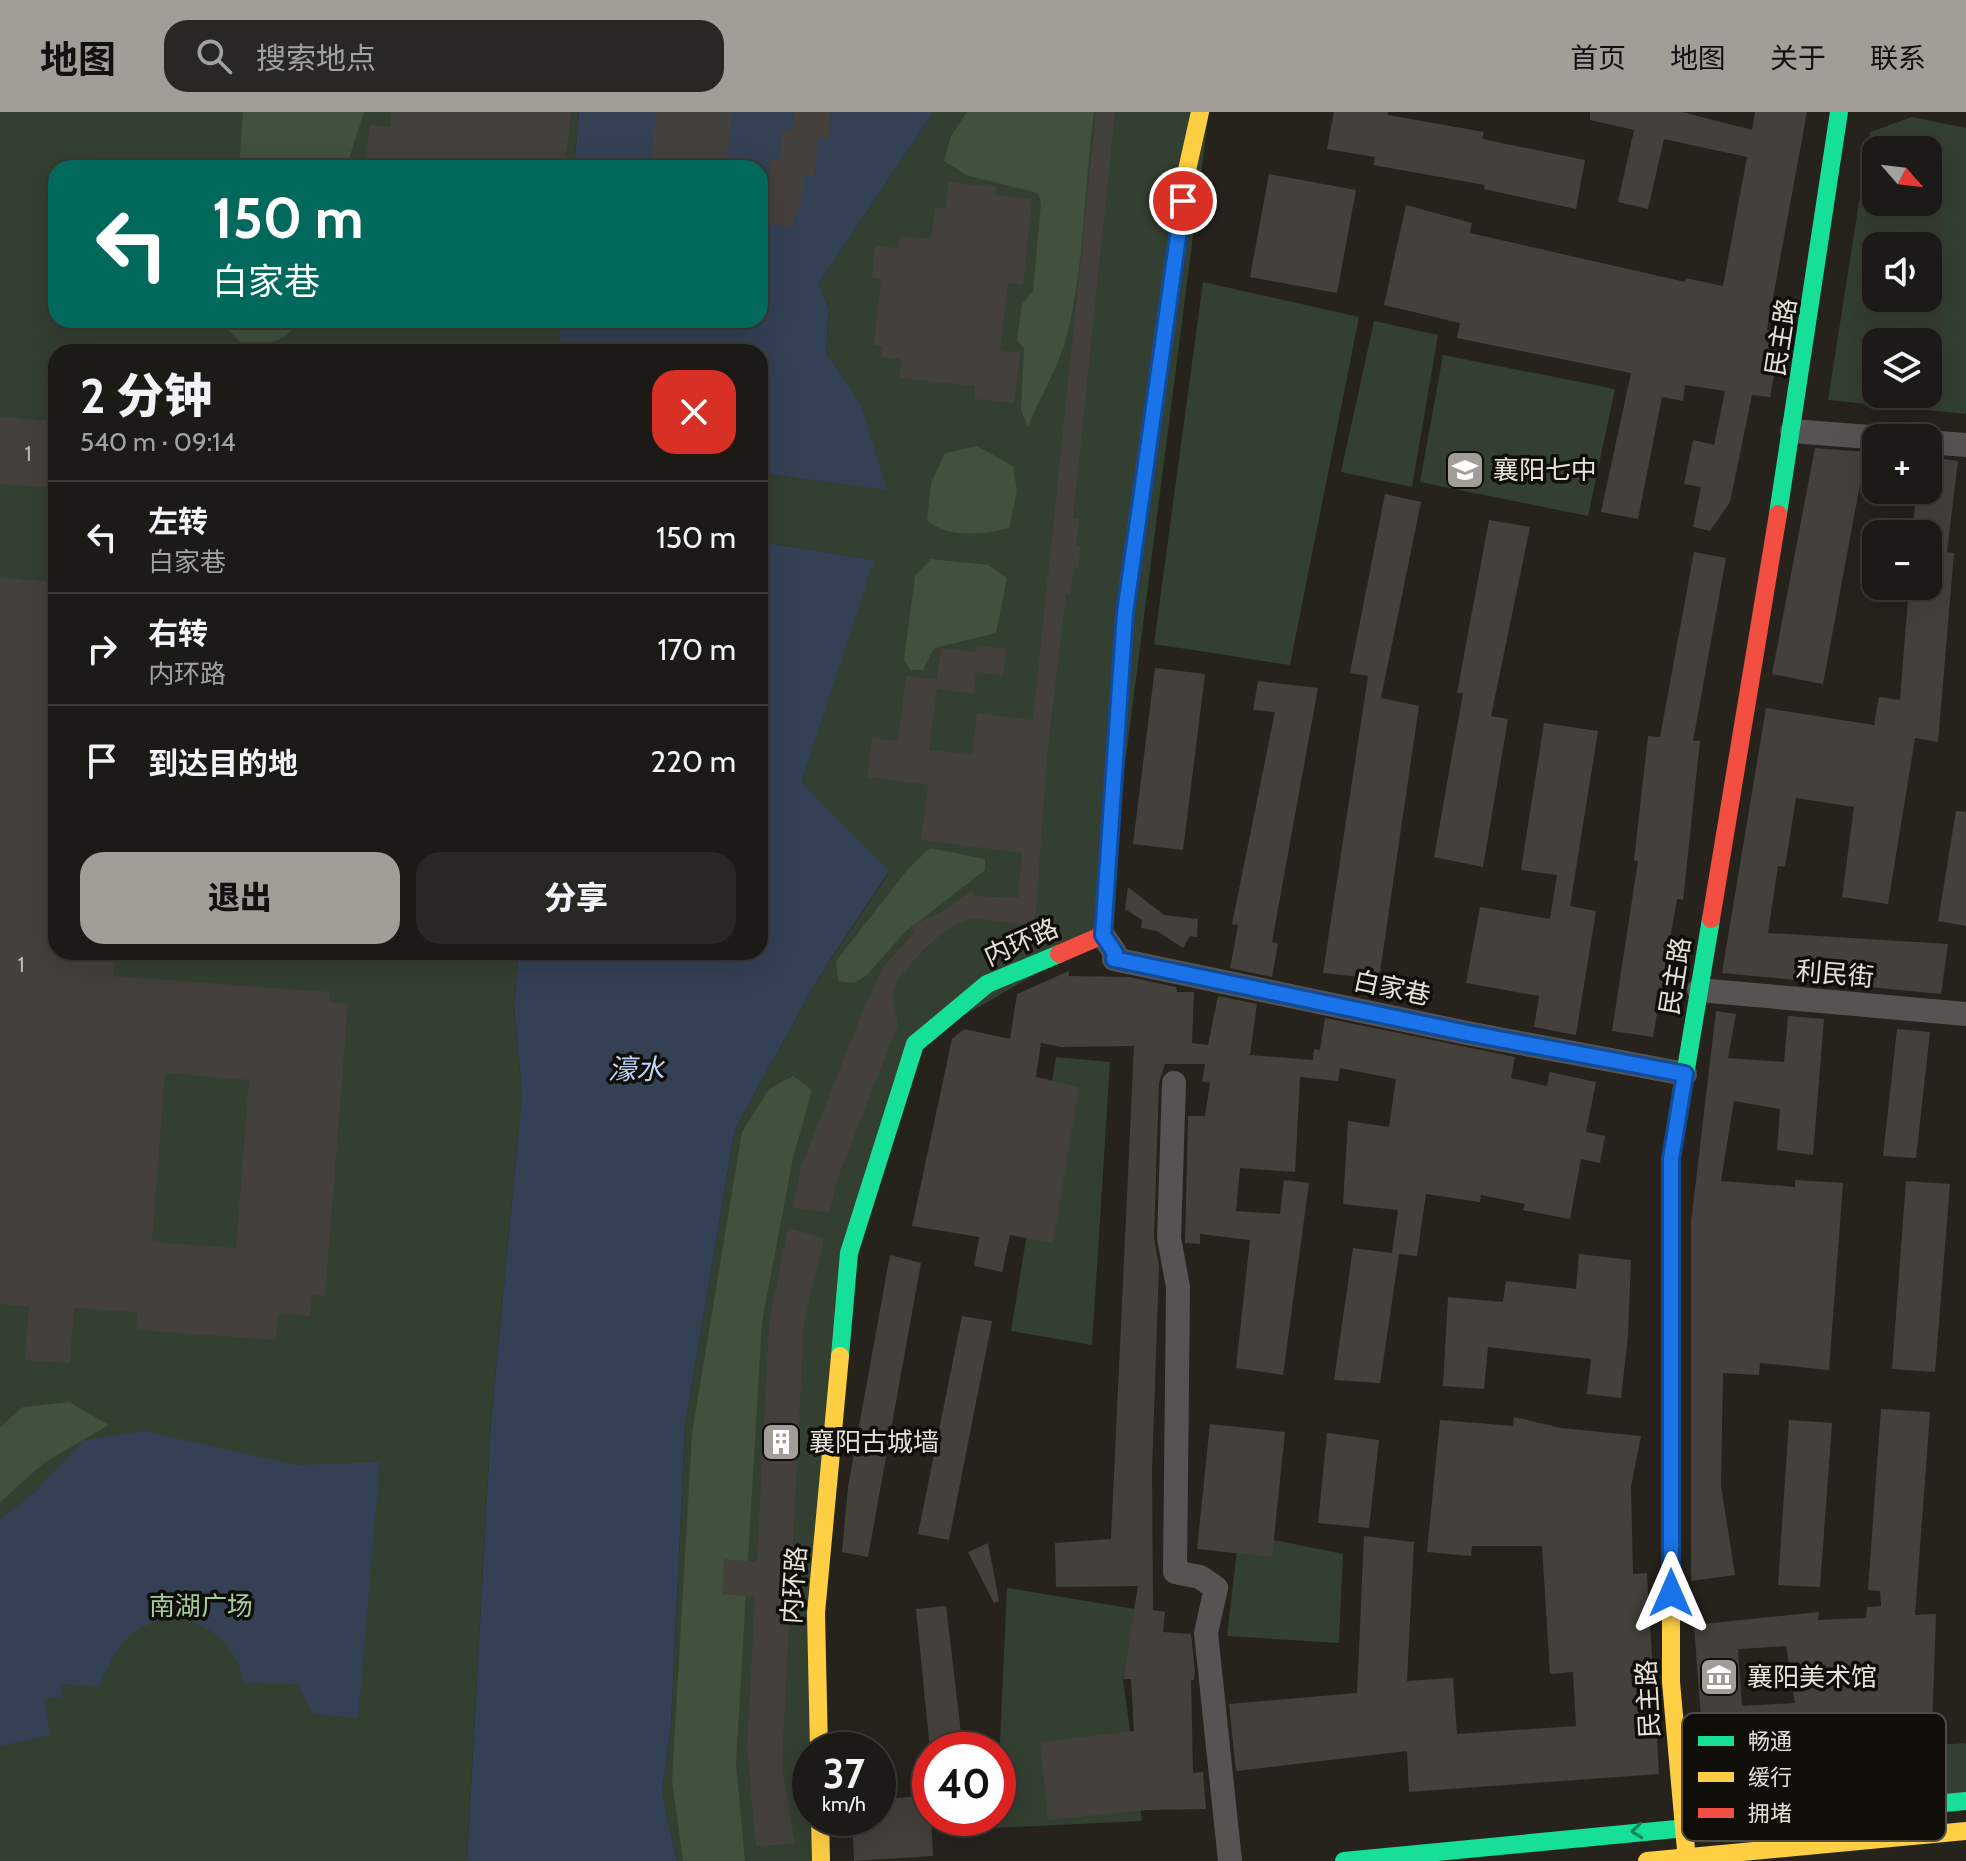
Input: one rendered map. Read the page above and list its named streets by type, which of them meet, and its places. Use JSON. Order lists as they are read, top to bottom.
{
  "streets": {
    "street": [
      "民主路",
      "内环路",
      "利民街",
      "白家巷"
    ]
  },
  "crossings": [
    ["民主路", "利民街"],
    ["民主路", "白家巷"],
    ["内环路", "白家巷"]
  ],
  "water": ["濠水"],
  "parks": ["南湖广场"],
  "places": {
    "school or university": ["襄阳七中"],
    "building": ["襄阳古城墙"],
    "museum": ["襄阳美术馆"]
  },
  "house_numbers": ["1", "1"],
  "legend": ["畅通", "缓行", "拥堵"],
  "north": "bottom right",
  "page": {
    "header": "地图",
    "search": "搜索地点",
    "nav": [
      "首页",
      "地图",
      "关于",
      "联系"
    ],
    "map_buttons": ["+", "−"],
    "turn": ["150 m", "白家巷"],
    "heading": ["2 分钟", "540 m · 09:14"],
    "list": [
      {
        "name": "左转",
        "note": "白家巷",
        "value": "150 m"
      },
      {
        "name": "右转",
        "note": "内环路",
        "value": "170 m"
      },
      {
        "name": "到达目的地",
        "value": "220 m"
      }
    ],
    "buttons": ["退出", "分享"],
    "speed": "37 km/h",
    "limit": "40"
  }
}
